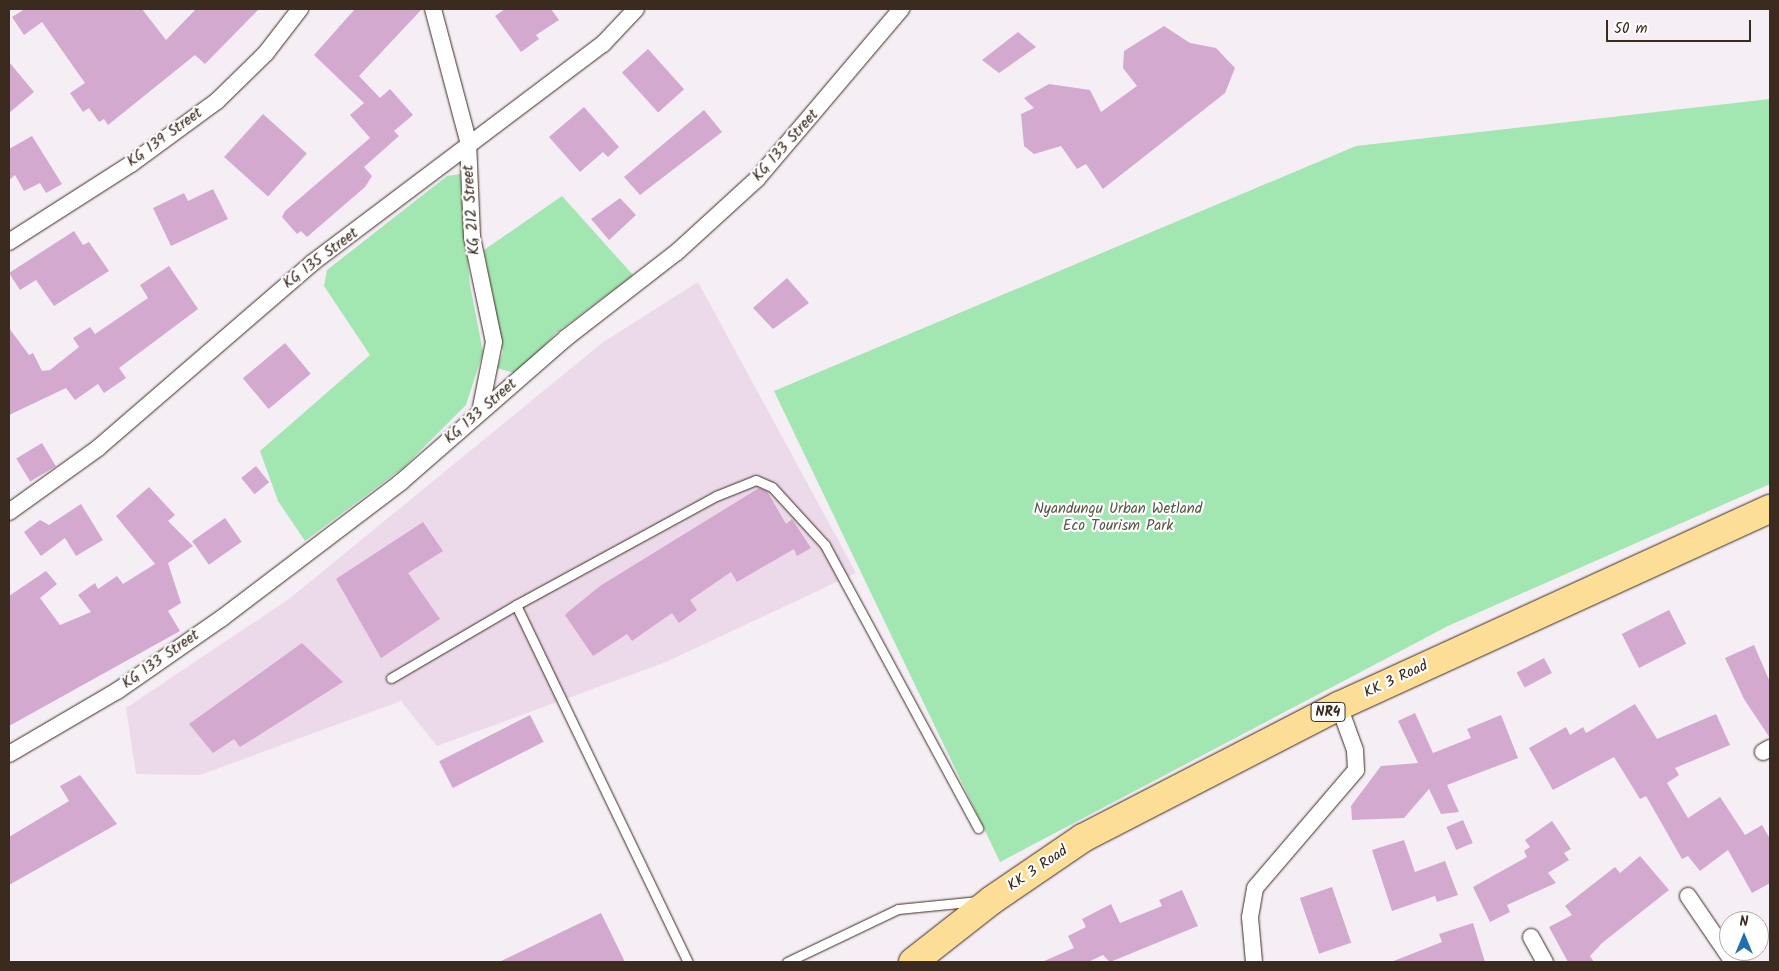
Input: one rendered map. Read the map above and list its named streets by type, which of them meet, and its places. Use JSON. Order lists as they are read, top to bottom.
{
  "streets": {
    "highway": ["KK 3 Road", "NR4"],
    "street": [
      "KG 139 Street",
      "KG 133 Street",
      "KG 212 Street",
      "KG 135 Street"
    ]
  },
  "crossings": [
    ["KG 133 Street", "KG 212 Street"],
    ["KG 212 Street", "KG 135 Street"]
  ],
  "parks": ["Nyandungu Urban Wetland Eco Tourism Park"],
  "scale_bar": "50 m",
  "north": "top"
}
